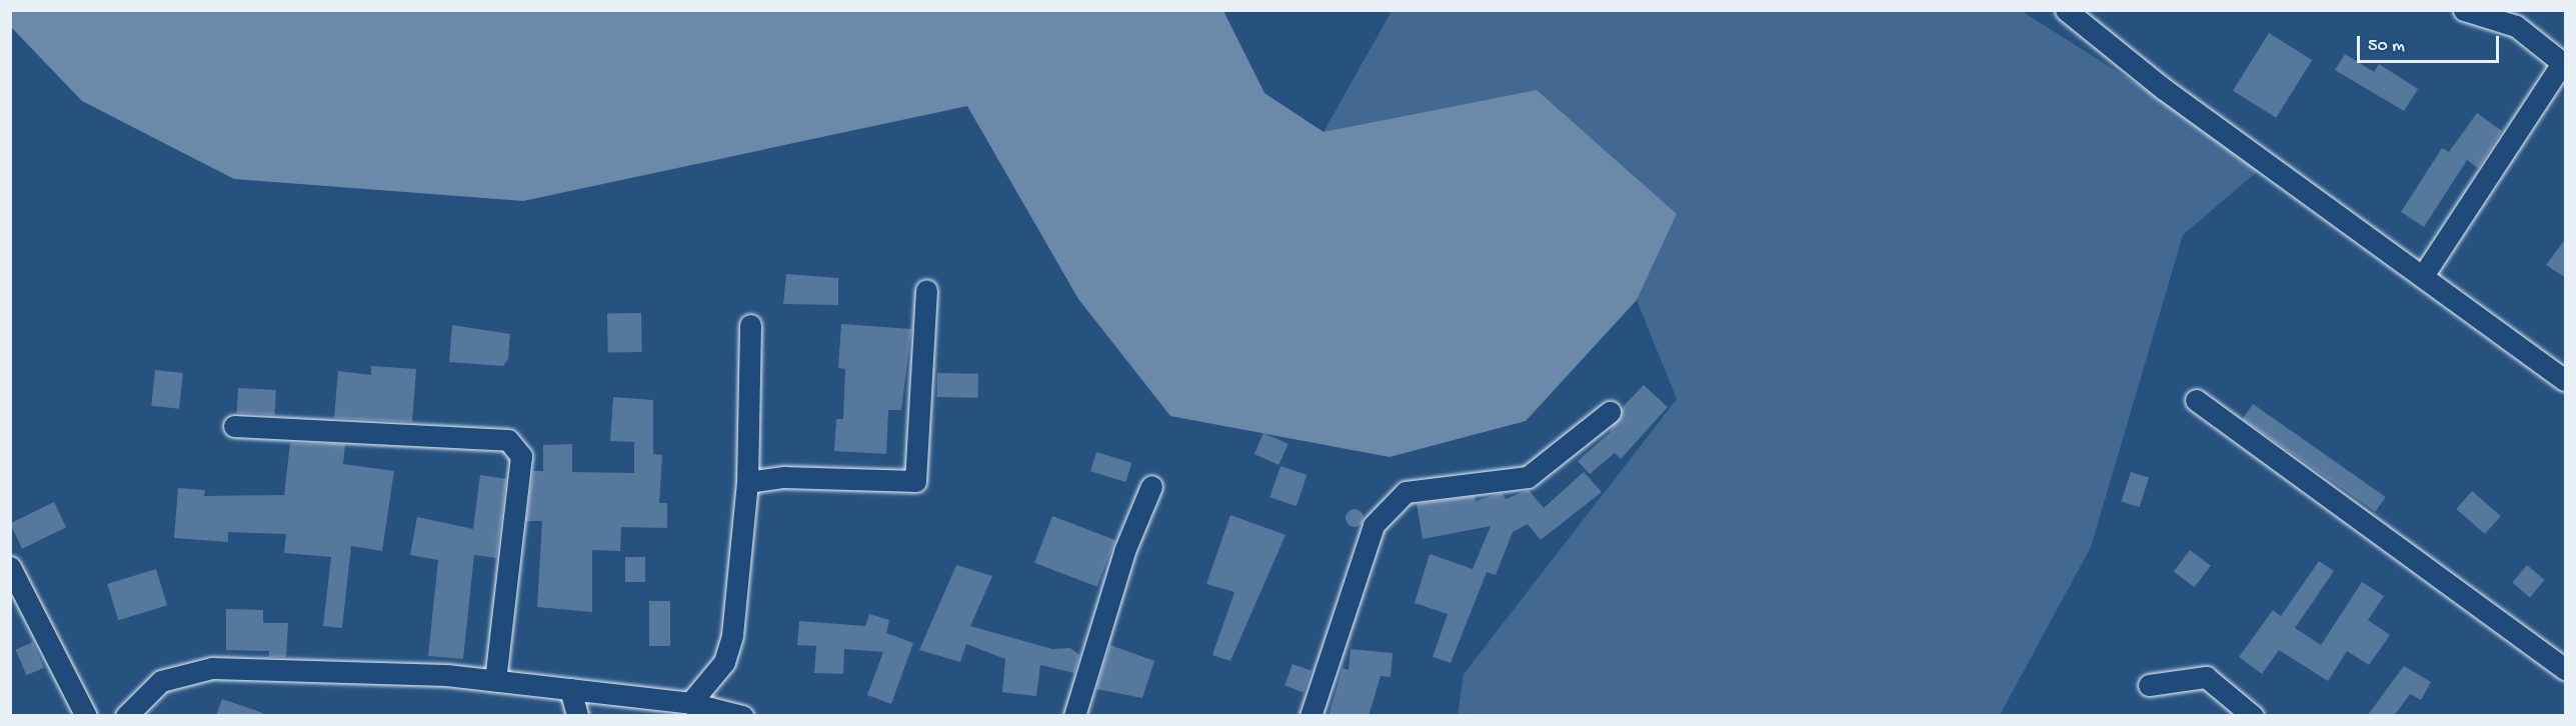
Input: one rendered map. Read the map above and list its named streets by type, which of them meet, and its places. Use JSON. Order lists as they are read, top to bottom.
{
  "scale_bar": "50 m"
}
